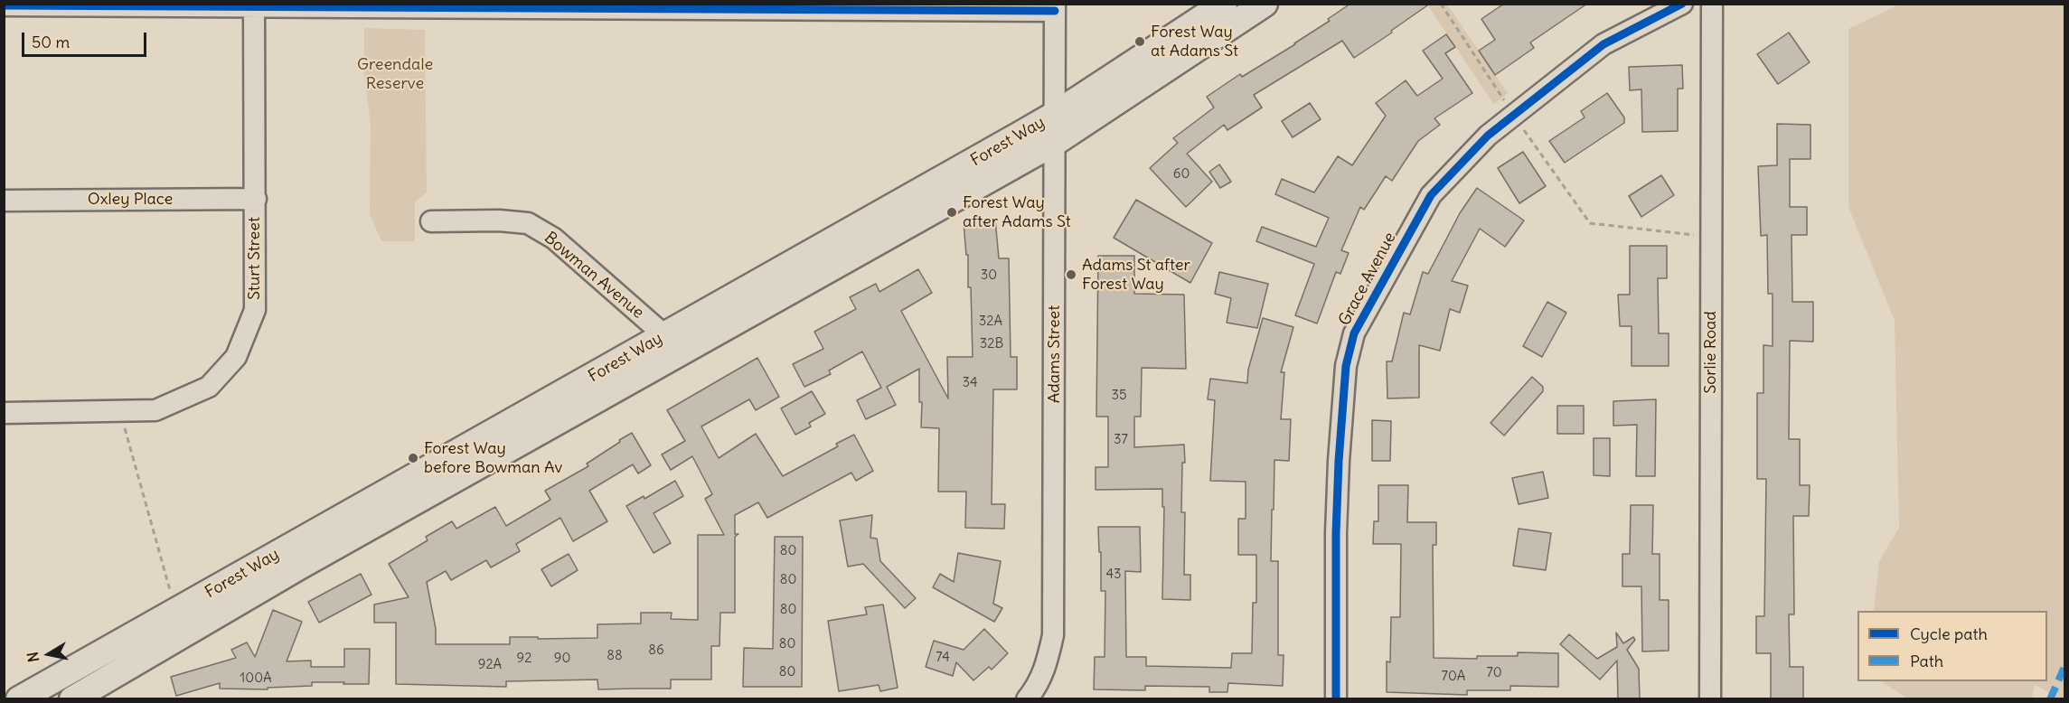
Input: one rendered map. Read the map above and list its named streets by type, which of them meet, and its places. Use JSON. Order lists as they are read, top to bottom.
{
  "streets": {
    "main road": ["Forest Way"],
    "street": [
      "Oxley Place",
      "Sturt Street",
      "Bowman Avenue",
      "Grace Avenue",
      "Sorlie Road",
      "Adams Street"
    ]
  },
  "crossings": [
    ["Forest Way", "Bowman Avenue"],
    ["Forest Way", "Adams Street"],
    ["Oxley Place", "Sturt Street"]
  ],
  "parks": ["Greendale Reserve"],
  "places": [
    "Forest Way at Adams St",
    "Forest Way after Adams St",
    "Adams St after Forest Way",
    "Forest Way before Bowman Av"
  ],
  "house_numbers": [
    "60",
    "30",
    "32A",
    "32B",
    "34",
    "35",
    "37",
    "80",
    "43",
    "80",
    "80",
    "80",
    "86",
    "88",
    "74",
    "92",
    "90",
    "92A",
    "80",
    "70",
    "70A",
    "100A"
  ],
  "legend": ["Cycle path", "Path"],
  "scale_bar": "50 m",
  "north": "left"
}
